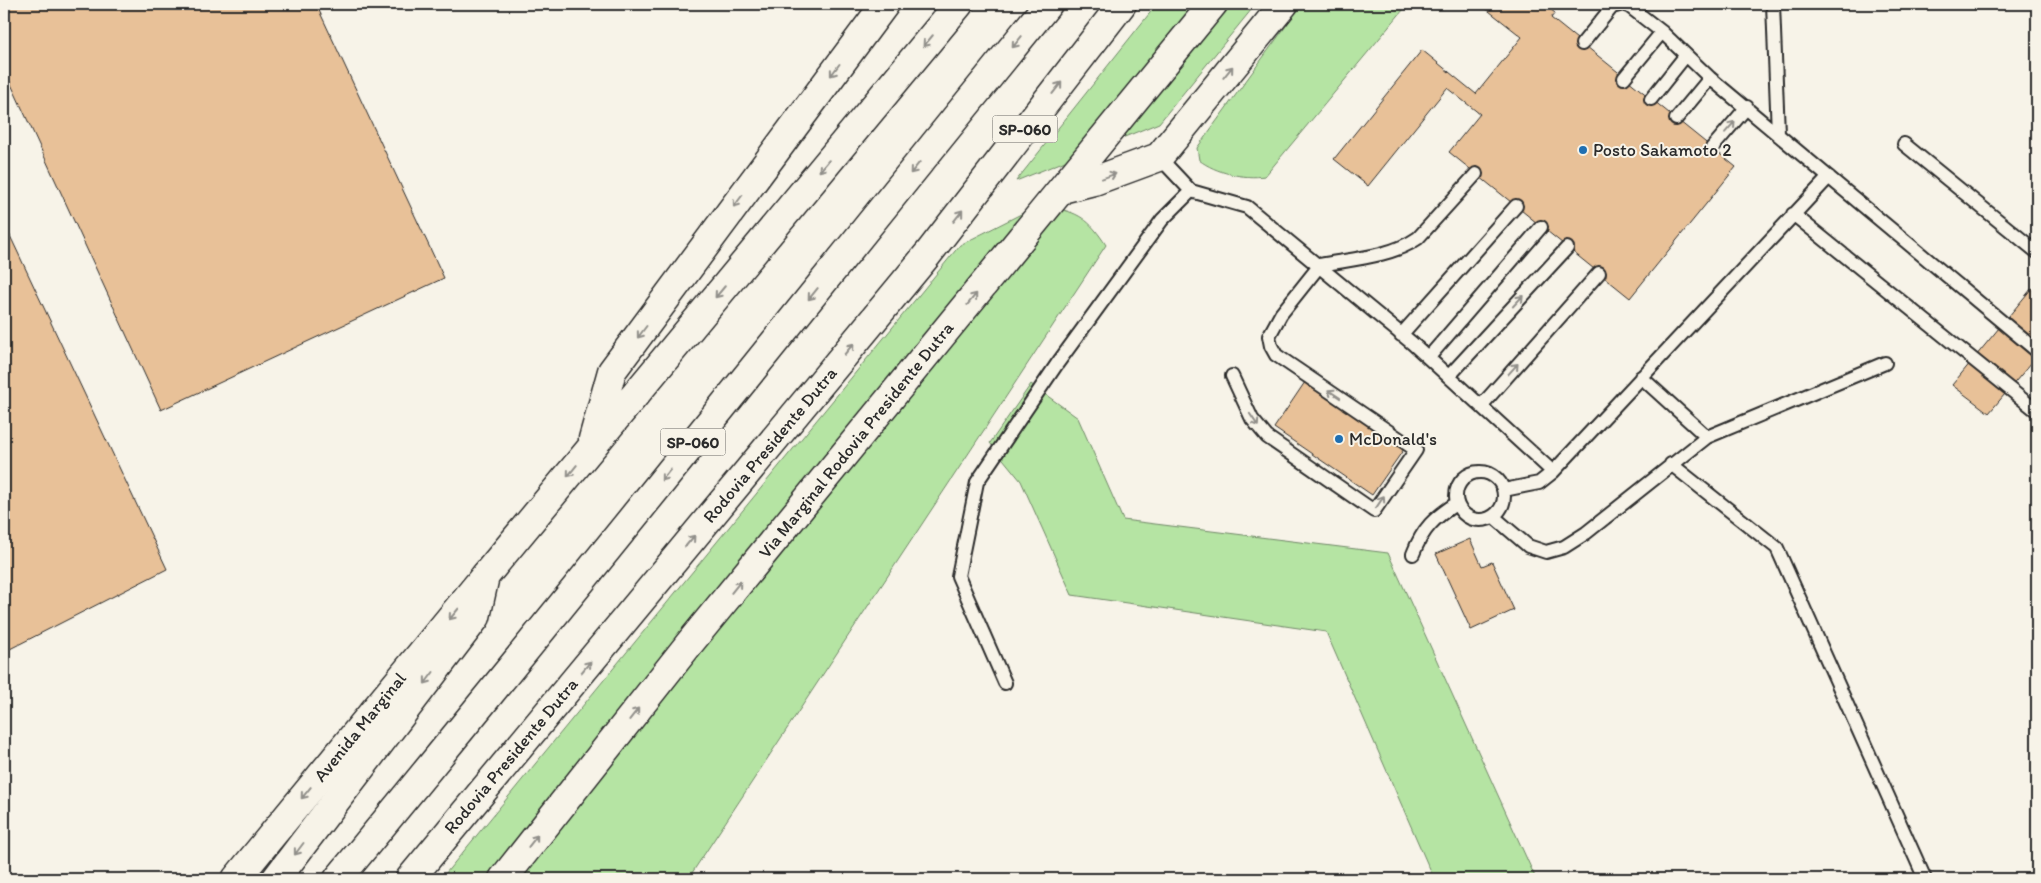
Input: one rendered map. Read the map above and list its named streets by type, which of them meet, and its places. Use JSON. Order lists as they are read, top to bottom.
{
  "streets": {
    "main road": [
      "SP-060",
      "Via Marginal Rodovia Presidente Dutra",
      "Rodovia Presidente Dutra",
      "Avenida Marginal"
    ]
  },
  "places": ["Posto Sakamoto 2", "McDonald's"]
}
